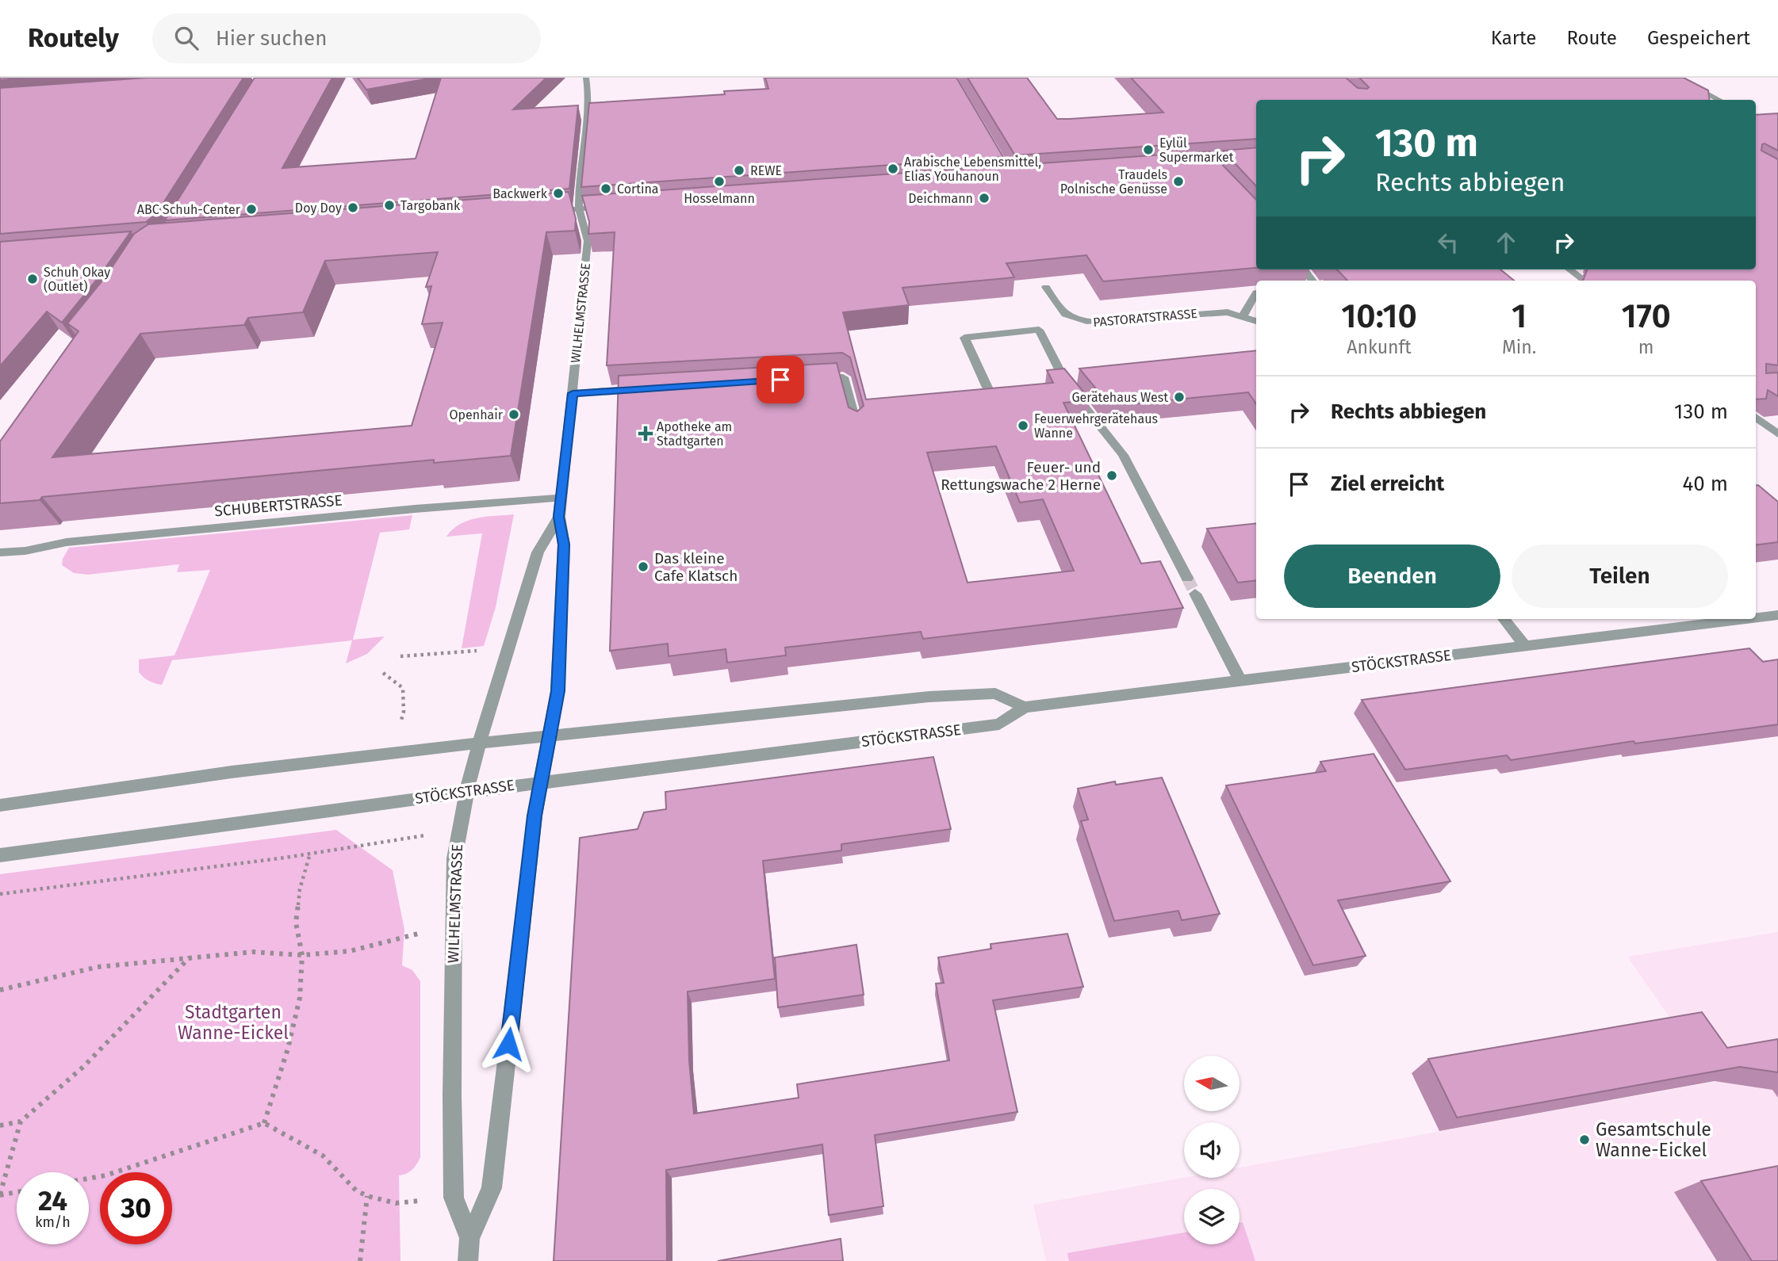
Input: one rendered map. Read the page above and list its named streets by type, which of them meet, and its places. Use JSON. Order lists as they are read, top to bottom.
{
  "streets": {
    "street": [
      "WILHELMSTRASSE",
      "PASTORATSTRASSE",
      "SCHUBERTSTRASSE",
      "STÖCKSTRASSE"
    ]
  },
  "crossings": [
    ["WILHELMSTRASSE", "SCHUBERTSTRASSE"],
    ["WILHELMSTRASSE", "STÖCKSTRASSE"]
  ],
  "parks": ["Stadtgarten Wanne-Eickel"],
  "places": {
    "other": [
      "Eylül Supermarket",
      "Arabische Lebensmittel, Elias Youhanoun",
      "REWE",
      "Hosselmann",
      "Traudels Polnische Genüsse",
      "Cortina",
      "Backwerk",
      "Deichmann",
      "Targobank",
      "Doy Doy",
      "ABC Schuh-Center",
      "Schuh Okay (Outlet)",
      "Gerätehaus West",
      "Openhair",
      "Feuerwehrgerätehaus Wanne",
      "Feuer- und Rettungswache 2 Herne",
      "Das kleine Cafe Klatsch",
      "Gesamtschule Wanne-Eickel"
    ],
    "health": ["Apotheke am Stadtgarten"]
  },
  "north": "left",
  "page": {
    "header": "Routely",
    "search": "Hier suchen",
    "nav": ["Karte", "Route", "Gespeichert"],
    "turn": ["130 m", "Rechts abbiegen"],
    "eta": [
      "10:10",
      "Ankunft",
      "1",
      "Min.",
      "170",
      "m"
    ],
    "list": [
      {
        "name": "Rechts abbiegen",
        "value": "130 m"
      },
      {
        "name": "Ziel erreicht",
        "value": "40 m"
      }
    ],
    "buttons": ["Beenden", "Teilen"],
    "speed": "24 km/h",
    "limit": "30"
  }
}
